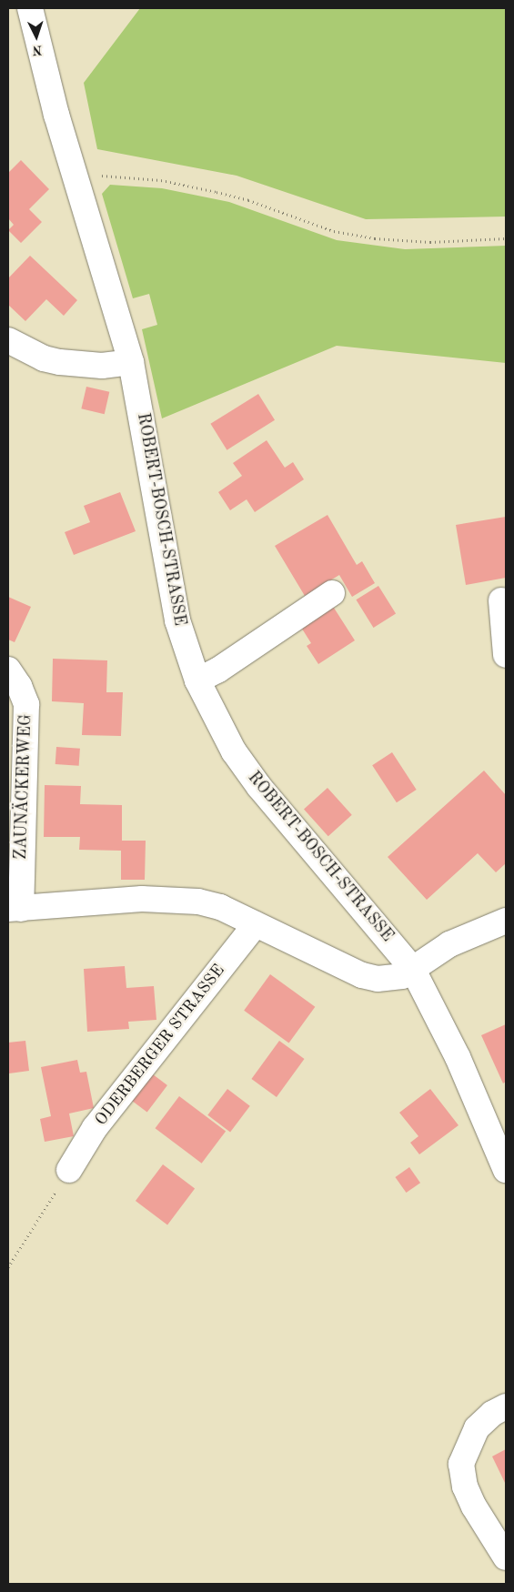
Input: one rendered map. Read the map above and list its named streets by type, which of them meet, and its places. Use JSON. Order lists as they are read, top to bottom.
{
  "streets": {
    "main road": ["ROBERT-BOSCH-STRASSE", "ZAUNÄCKERWEG", "ODERBERGER STRASSE"]
  },
  "north": "bottom"
}
